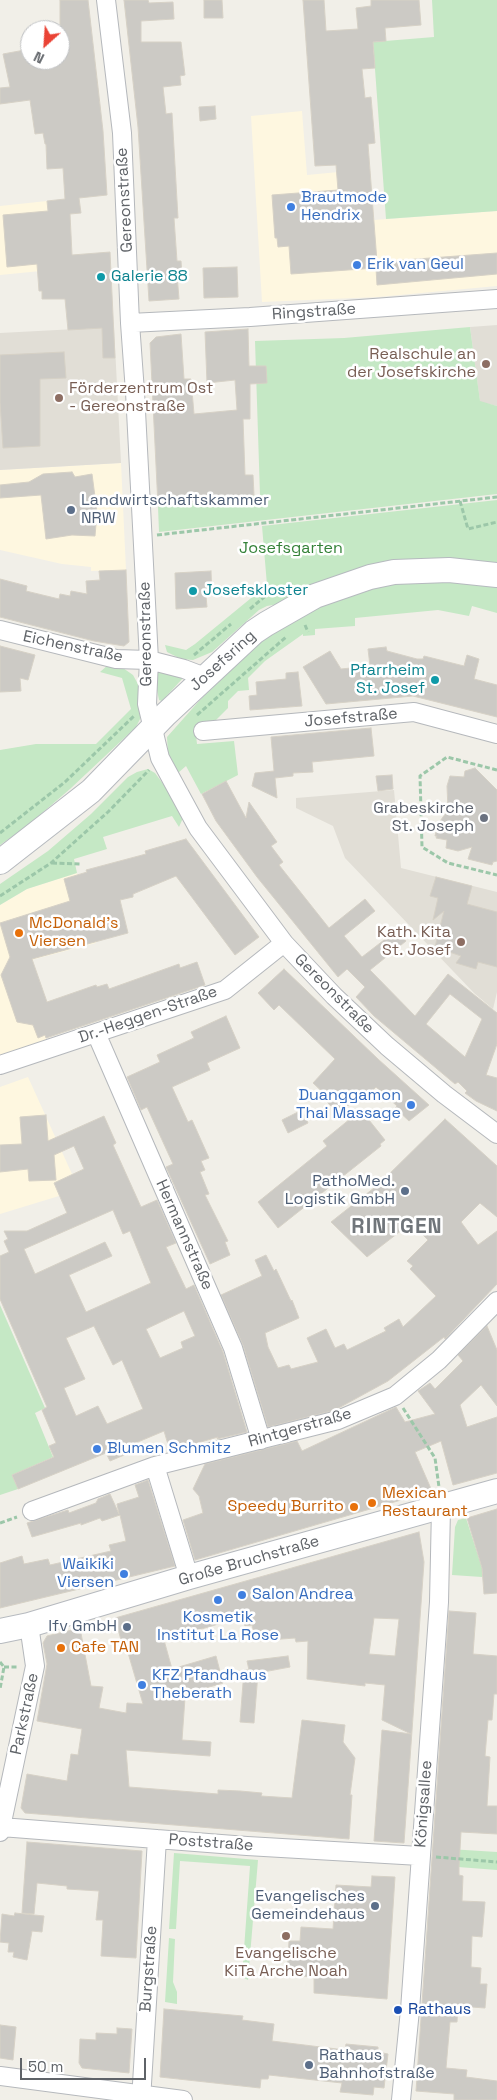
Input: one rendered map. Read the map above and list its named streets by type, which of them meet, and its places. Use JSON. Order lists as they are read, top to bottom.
{
  "streets": {
    "main road": ["Josefsring", "Große Bruchstraße"],
    "street": [
      "Gereonstraße",
      "Ringstraße",
      "Eichenstraße",
      "Josefstraße",
      "Dr.-Heggen-Straße",
      "Hermannstraße",
      "Rintgerstraße",
      "Parkstraße",
      "Königsallee",
      "Poststraße",
      "Burgstraße"
    ]
  },
  "crossings": [
    ["Gereonstraße", "Ringstraße"],
    ["Gereonstraße", "Eichenstraße"],
    ["Gereonstraße", "Josefsring"],
    ["Gereonstraße", "Dr.-Heggen-Straße"],
    ["Eichenstraße", "Josefsring"],
    ["Dr.-Heggen-Straße", "Hermannstraße"],
    ["Hermannstraße", "Rintgerstraße"],
    ["Große Bruchstraße", "Parkstraße"],
    ["Große Bruchstraße", "Königsallee"],
    ["Parkstraße", "Poststraße"],
    ["Königsallee", "Poststraße"],
    ["Poststraße", "Burgstraße"]
  ],
  "districts": ["RINTGEN"],
  "parks": ["Josefsgarten"],
  "places": [
    "Brautmode Hendrix",
    "Erik van Geul",
    "Galerie 88",
    "Realschule an der Josefskirche",
    "Förderzentrum Ost - Gereonstraße",
    "Landwirtschaftskammer NRW",
    "Josefskloster",
    "Pfarrheim St. Josef",
    "Grabeskirche St. Joseph",
    "McDonald's Viersen",
    "Kath. Kita St. Josef",
    "Duanggamon Thai Massage",
    "PathoMed. Logistik GmbH",
    "Blumen Schmitz",
    "Mexican Restaurant",
    "Speedy Burrito",
    "Waikiki Viersen",
    "Salon Andrea",
    "Kosmetik Institut La Rose",
    "Ifv GmbH",
    "Cafe TAN",
    "KFZ Pfandhaus Theberath",
    "Evangelisches Gemeindehaus",
    "Evangelische KiTa Arche Noah",
    "Rathaus",
    "Rathaus Bahnhofstraße"
  ],
  "scale_bar": "50 m",
  "north": "bottom left"
}
